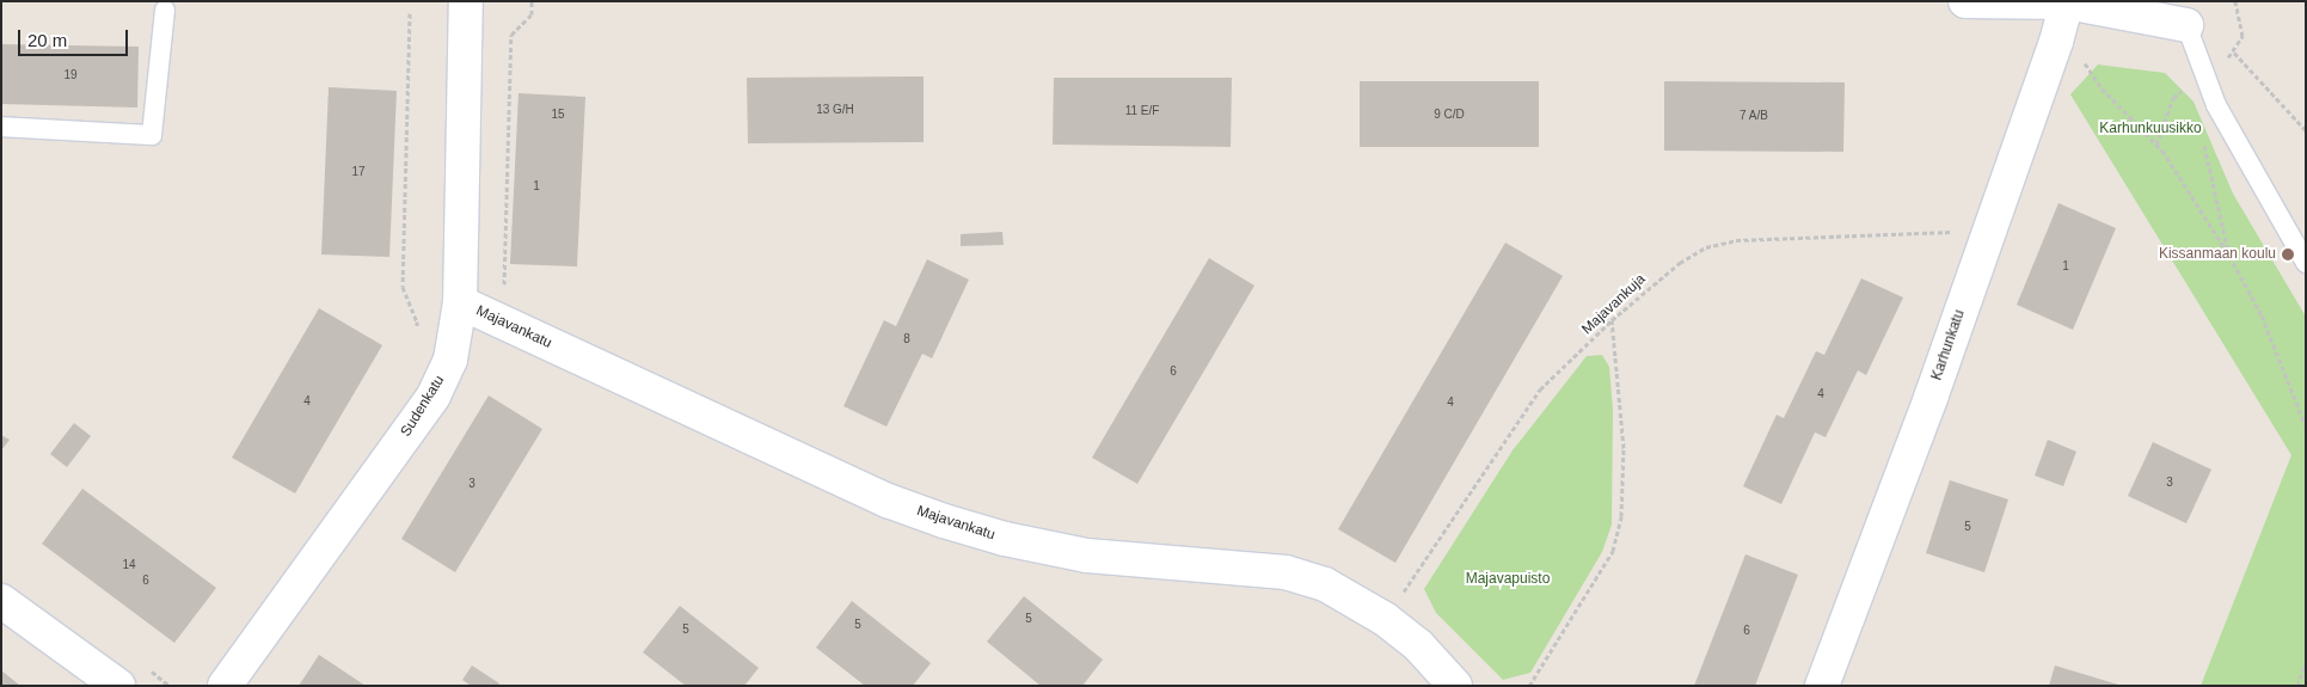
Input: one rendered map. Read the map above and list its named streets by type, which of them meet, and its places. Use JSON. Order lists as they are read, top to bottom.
{
  "streets": {
    "street": ["Majavankatu", "Karhunkatu", "Sudenkatu"],
    "path": ["Majavankuja"]
  },
  "crossings": [
    ["Majavankuja", "Majavankatu"],
    ["Majavankuja", "Karhunkatu"],
    ["Majavankatu", "Sudenkatu"]
  ],
  "parks": ["Karhunkuusikko", "Majavapuisto"],
  "places": ["Kissanmaan koulu"],
  "house_numbers": [
    "19",
    "13 G/H",
    "11 E/F",
    "15",
    "9 C/D",
    "7 A/B",
    "17",
    "1",
    "1",
    "8",
    "6",
    "4",
    "4",
    "4",
    "3",
    "3",
    "5",
    "14",
    "6",
    "5",
    "5",
    "5",
    "6"
  ],
  "scale_bar": "20 m"
}
